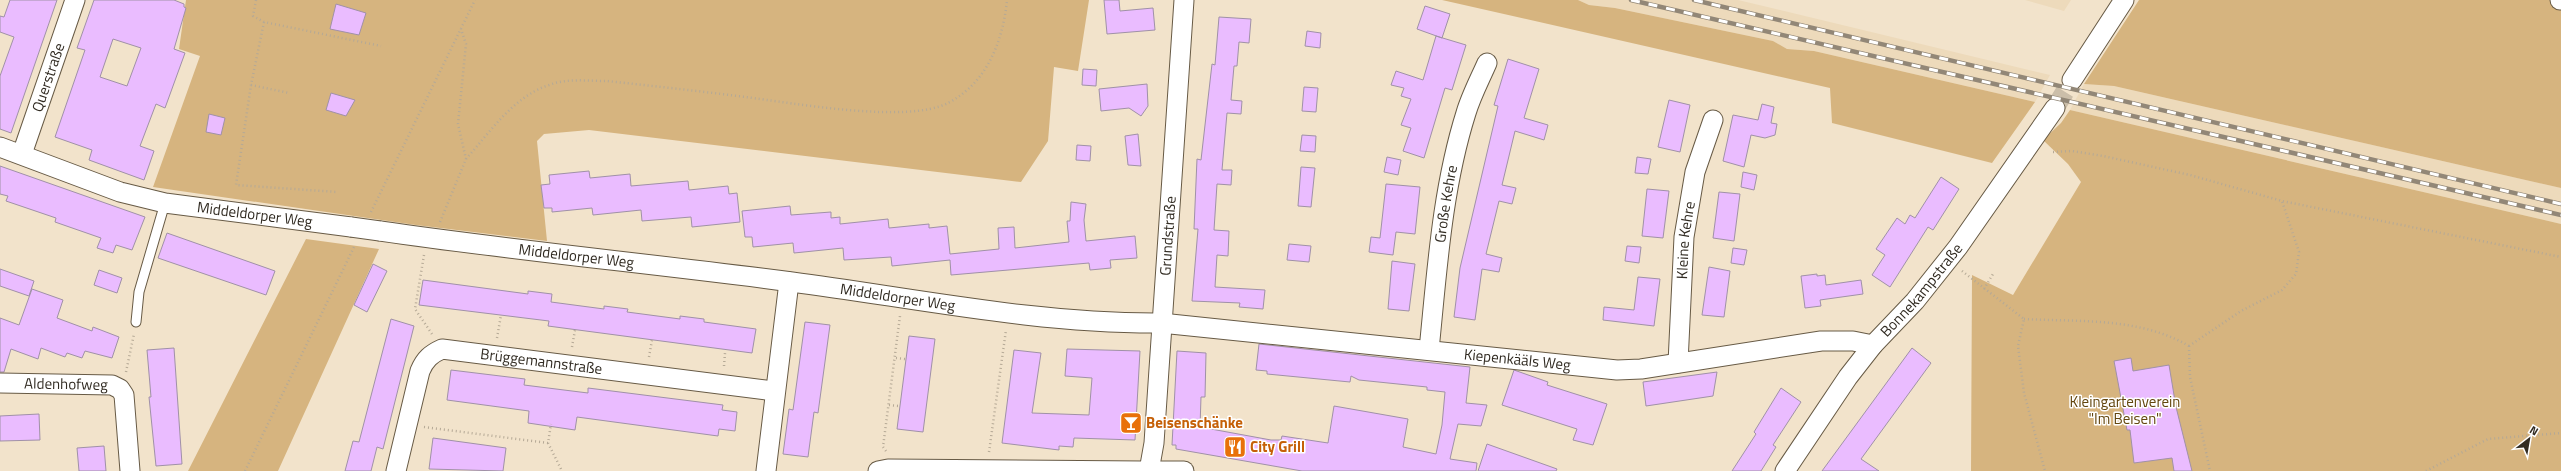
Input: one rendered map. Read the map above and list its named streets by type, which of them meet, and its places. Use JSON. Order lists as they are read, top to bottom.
{
  "streets": {
    "street": [
      "Querstraße",
      "Große Kehre",
      "Middeldorper Weg",
      "Grundstraße",
      "Kleine Kehre",
      "Bonnekampstraße",
      "Kiepenkääls Weg",
      "Brüggemannstraße",
      "Aldenhofweg"
    ]
  },
  "crossings": [
    ["Querstraße", "Middeldorper Weg"],
    ["Große Kehre", "Kiepenkääls Weg"],
    ["Middeldorper Weg", "Grundstraße"],
    ["Middeldorper Weg", "Kiepenkääls Weg"],
    ["Grundstraße", "Kiepenkääls Weg"],
    ["Kleine Kehre", "Kiepenkääls Weg"],
    ["Bonnekampstraße", "Kiepenkääls Weg"]
  ],
  "parks": ["Kleingartenverein \"Im Beisen\""],
  "places": {
    "bar": ["Beisenschänke"],
    "restaurant": ["City Grill"]
  },
  "north": "top right"
}
